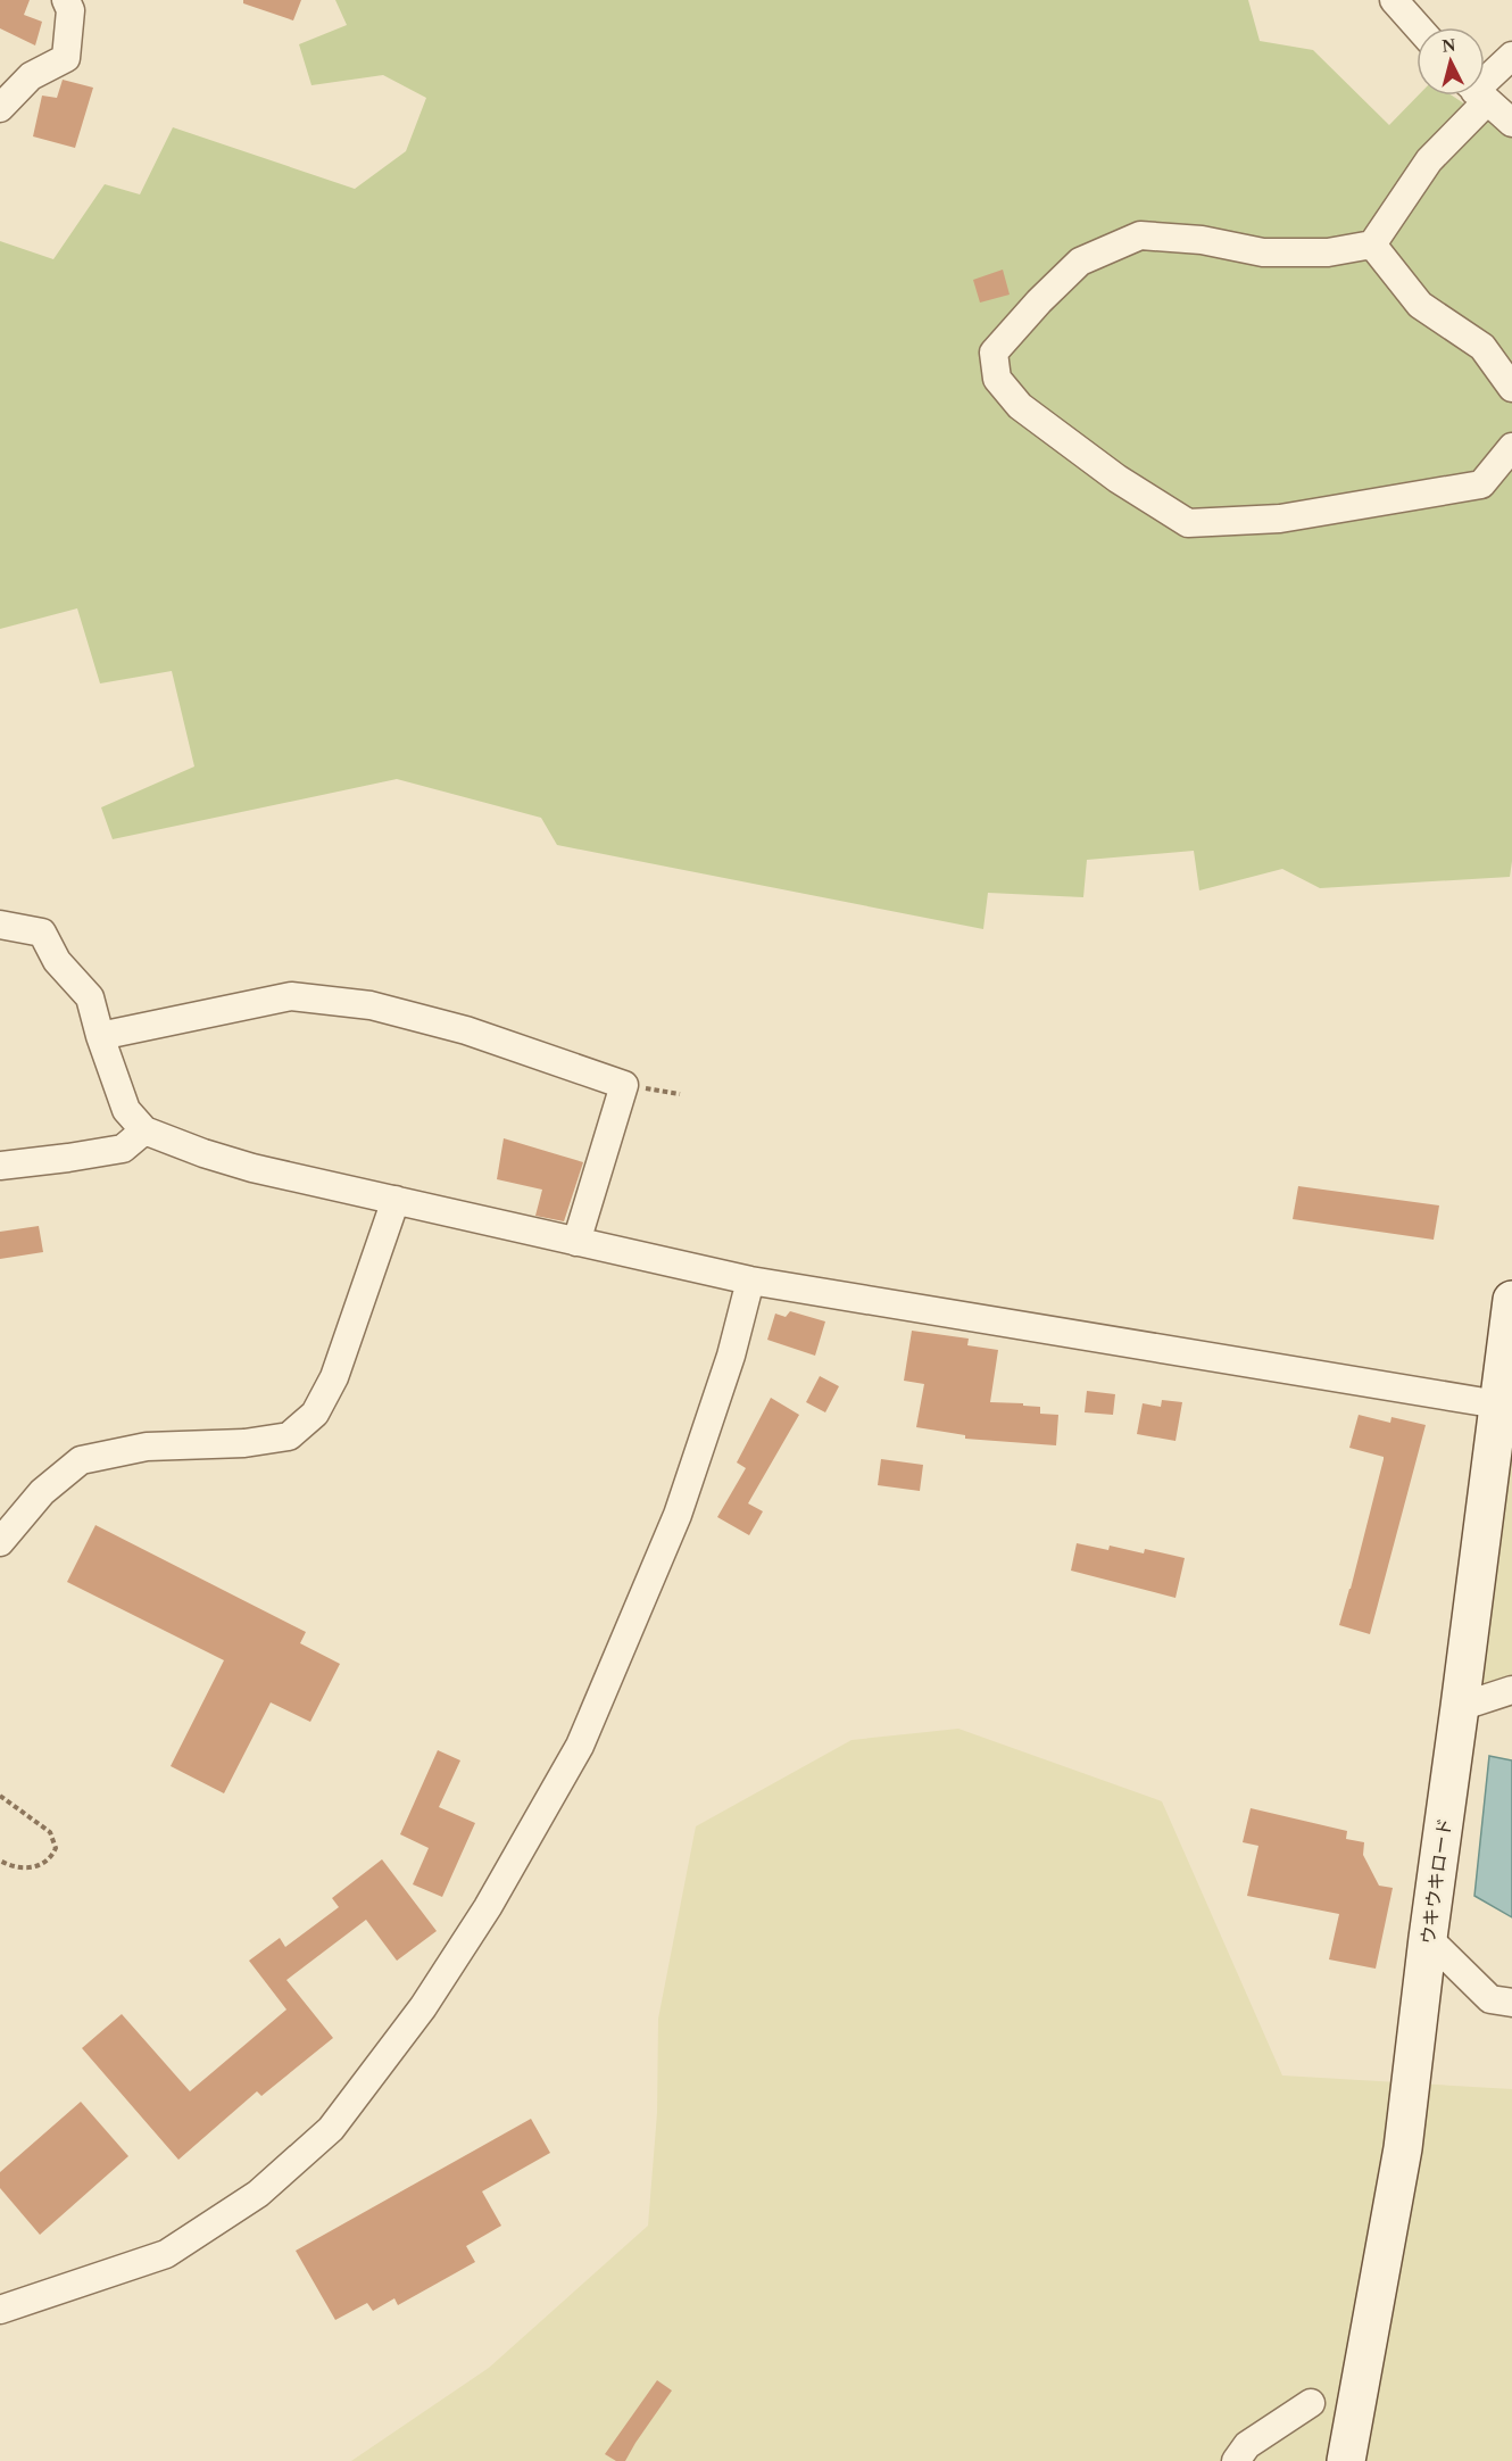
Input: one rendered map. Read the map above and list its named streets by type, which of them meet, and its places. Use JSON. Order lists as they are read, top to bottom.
{
  "streets": {
    "street": ["ウキウキロード"]
  },
  "north": "top"
}
